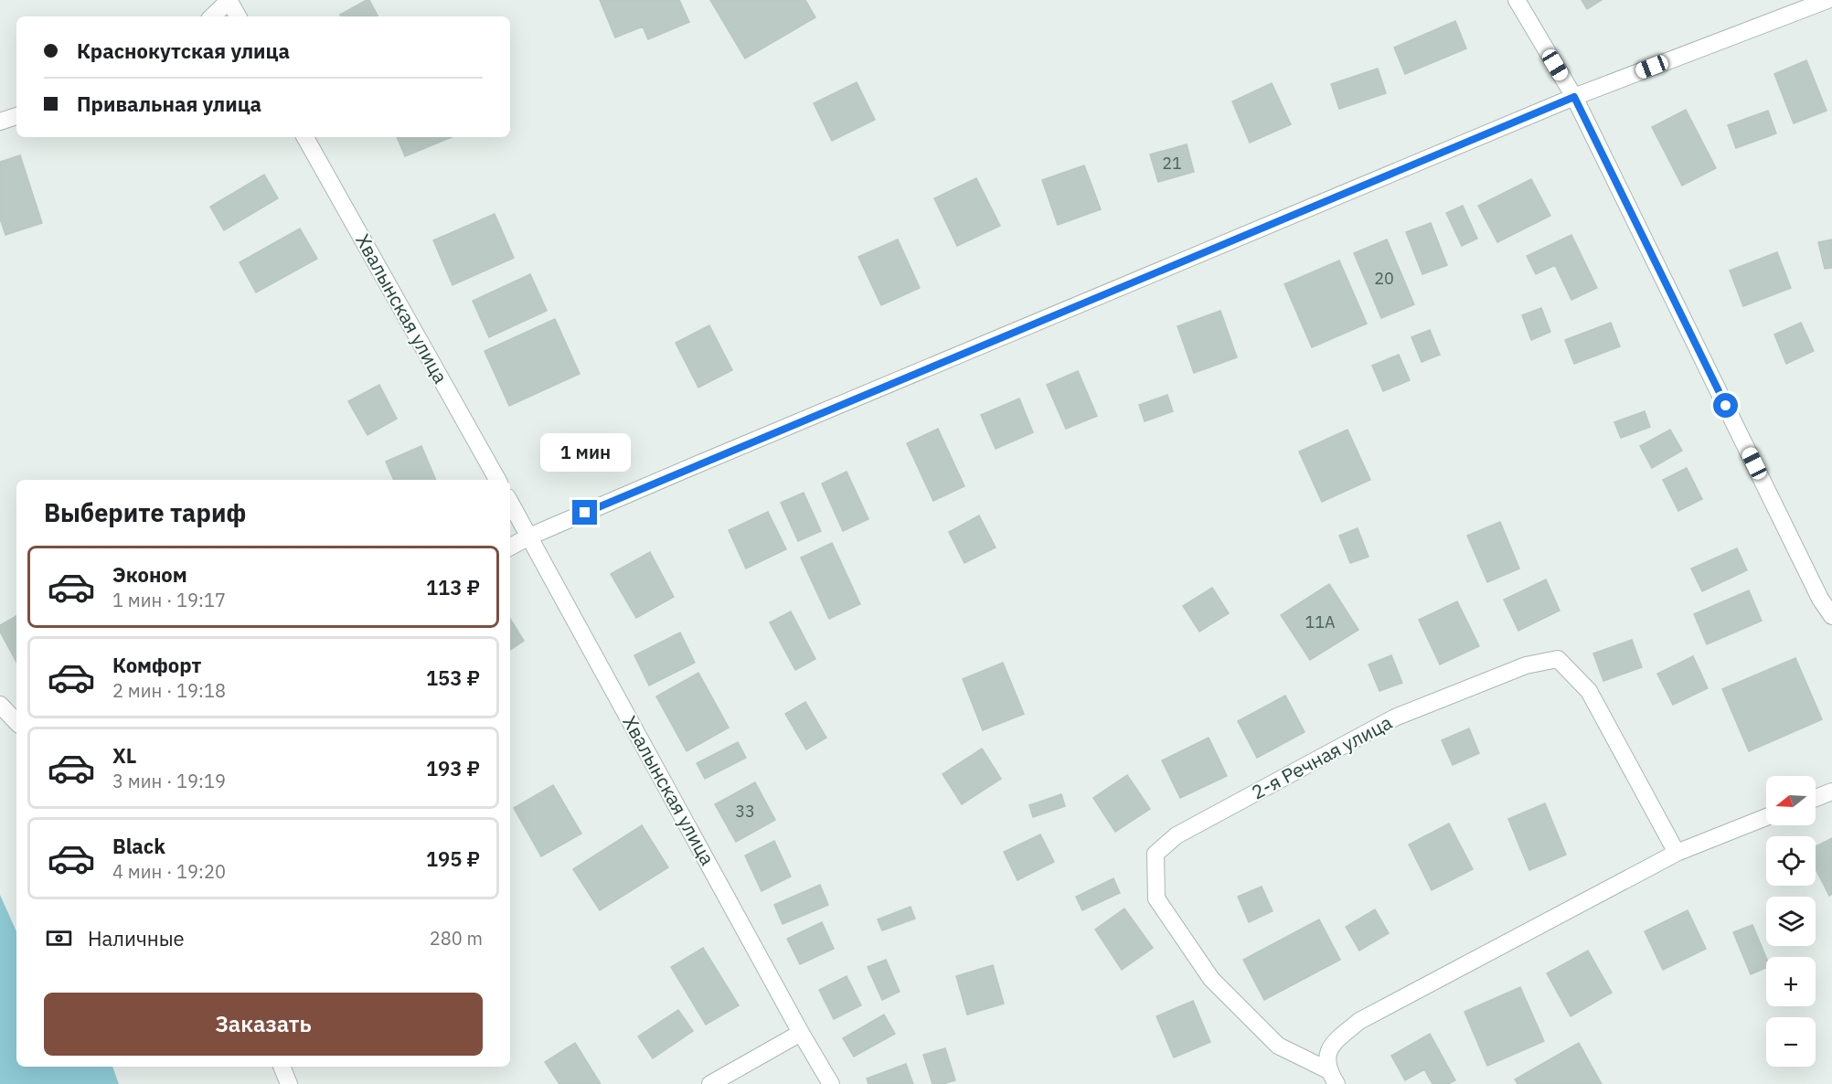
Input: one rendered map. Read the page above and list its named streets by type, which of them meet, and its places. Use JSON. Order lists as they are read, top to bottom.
{
  "streets": {
    "street": ["Хвалынская улица", "2-я Речная улица"]
  },
  "house_numbers": [
    "21",
    "20",
    "11А",
    "33"
  ],
  "north": "left",
  "page": {
    "banner": ["Краснокутская улица", "Привальная улица"],
    "bubble": "1 мин",
    "heading": "Выберите тариф",
    "list": [
      {
        "name": "Эконом",
        "note": "1 мин · 19:17",
        "value": "113 ₽"
      },
      {
        "name": "Комфорт",
        "note": "2 мин · 19:18",
        "value": "153 ₽"
      },
      {
        "name": "XL",
        "note": "3 мин · 19:19",
        "value": "193 ₽"
      },
      {
        "name": "Black",
        "note": "4 мин · 19:20",
        "value": "195 ₽"
      }
    ],
    "map_buttons": ["+", "−"],
    "pay": ["Наличные", "280 m"],
    "buttons": "Заказать"
  }
}
